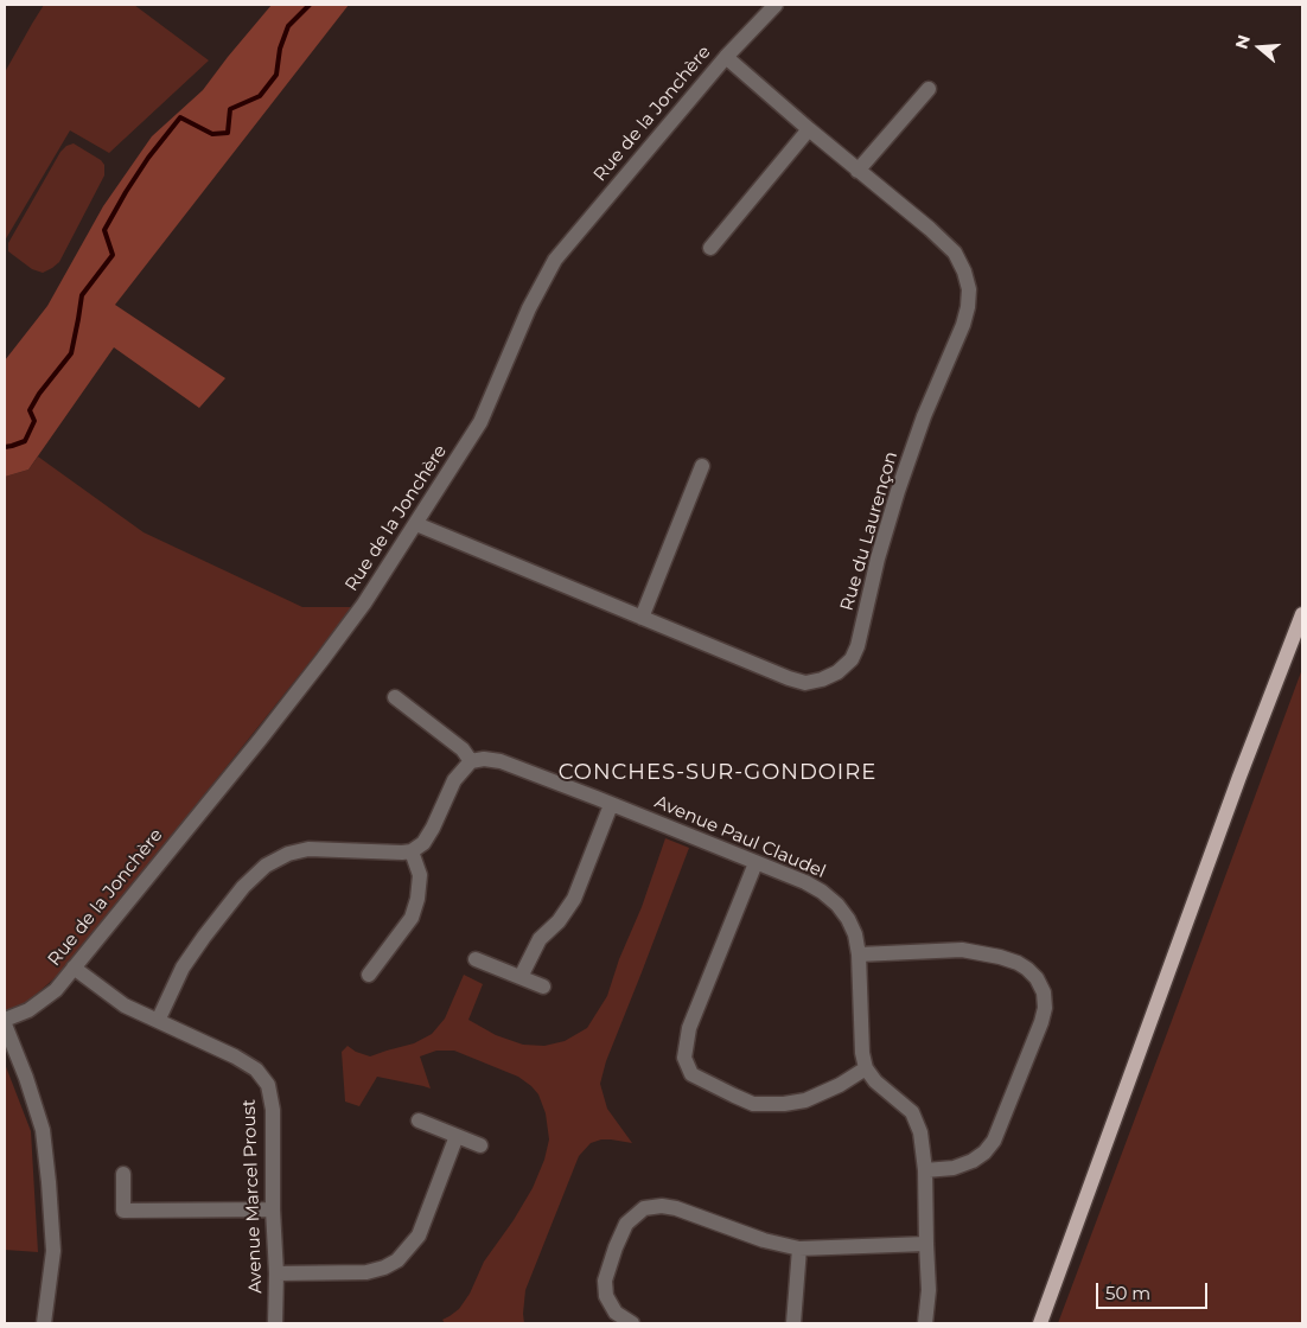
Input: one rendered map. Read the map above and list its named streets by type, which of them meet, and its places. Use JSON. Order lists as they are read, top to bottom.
{
  "streets": {
    "street": [
      "Rue de la Jonchère",
      "Rue du Laurençon",
      "Avenue Paul Claudel",
      "Avenue Marcel Proust"
    ]
  },
  "crossings": [
    ["Rue de la Jonchère", "Rue du Laurençon"],
    ["Rue de la Jonchère", "Avenue Marcel Proust"]
  ],
  "districts": ["CONCHES-SUR-GONDOIRE"],
  "scale_bar": "50 m",
  "north": "left"
}
